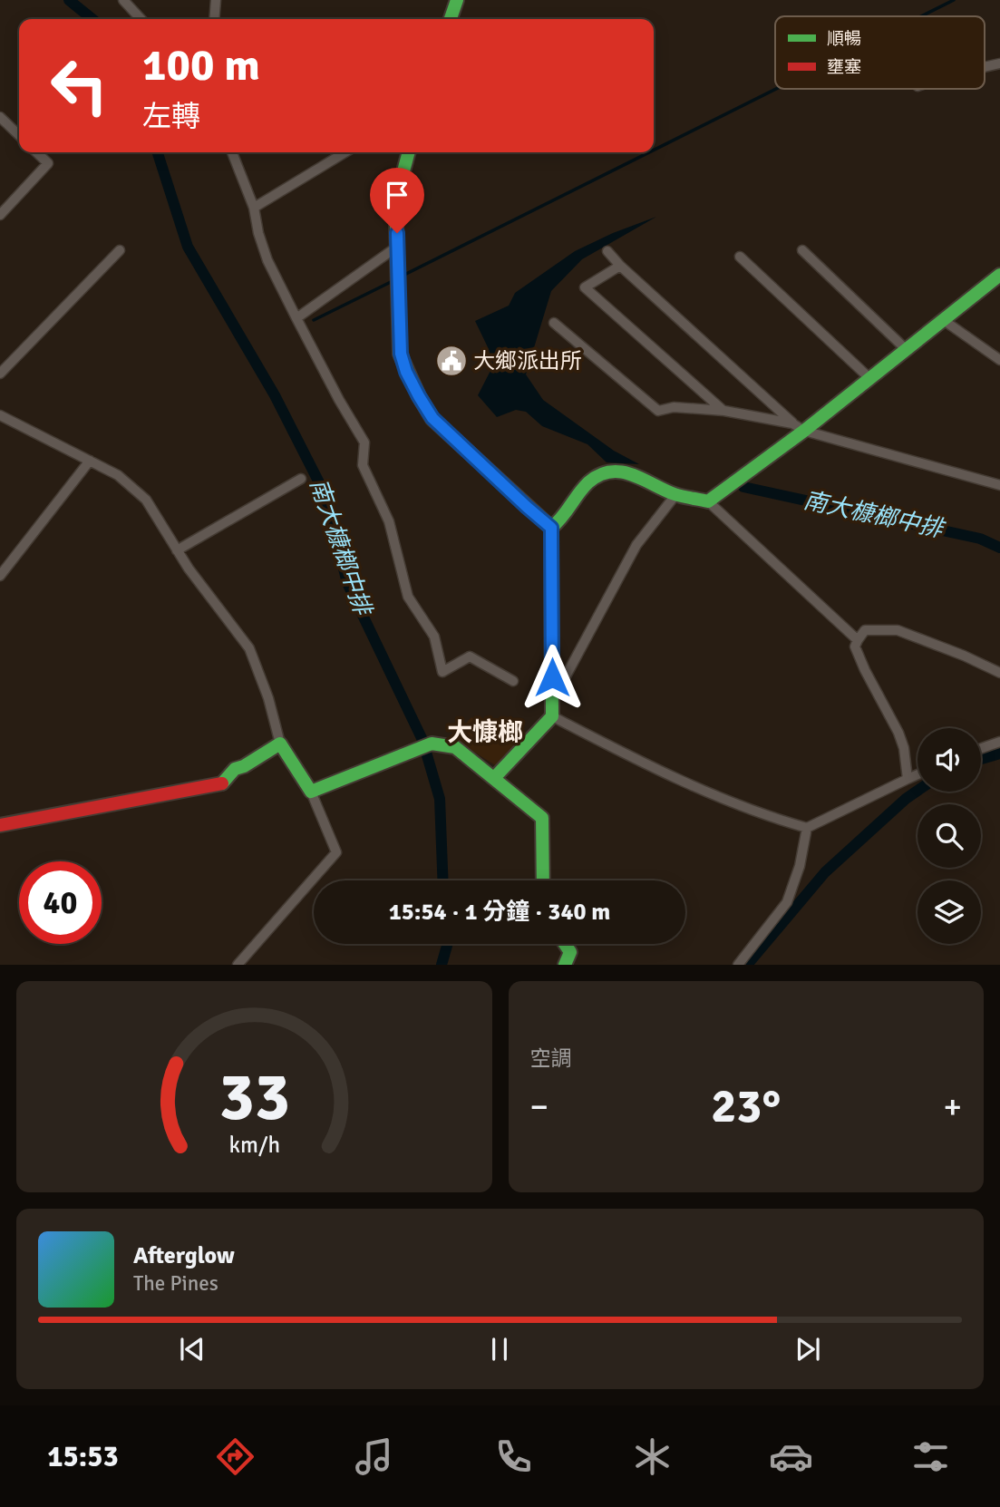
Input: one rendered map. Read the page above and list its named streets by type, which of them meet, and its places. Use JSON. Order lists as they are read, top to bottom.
{
  "districts": ["大慷榔"],
  "water": ["南大槺榔中排"],
  "places": {
    "public building": ["大鄉派出所"]
  },
  "legend": ["順暢", "壅塞"],
  "page": {
    "turn": ["100 m", "左轉"],
    "limit": "40",
    "trip": "15:54 · 1 分鐘 · 340 m",
    "tile": "空調",
    "heat": ["−", "23°", "+"],
    "song": ["Afterglow", "The Pines"],
    "tabs": "15:53",
    "gauge": ["33", "km/h"]
  }
}
